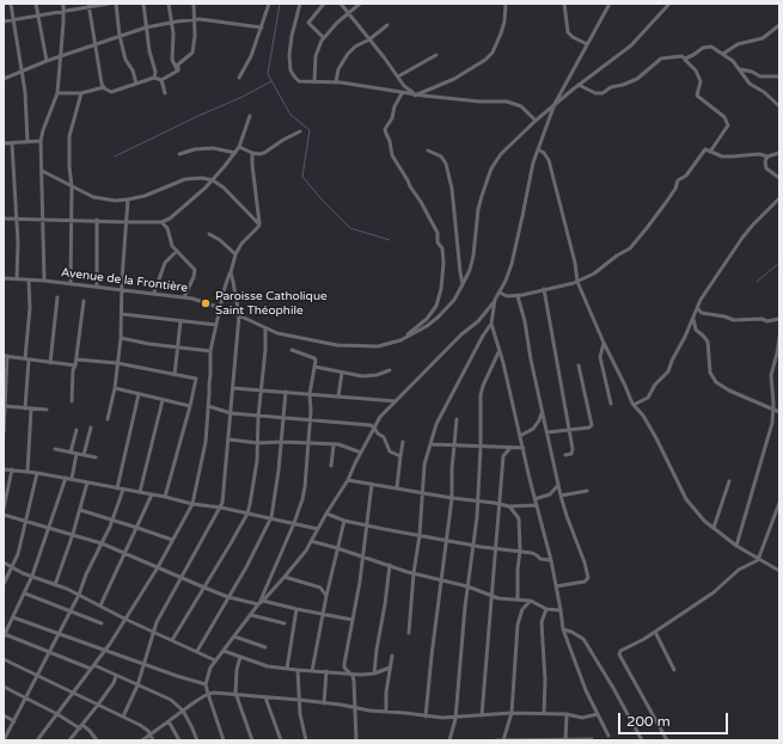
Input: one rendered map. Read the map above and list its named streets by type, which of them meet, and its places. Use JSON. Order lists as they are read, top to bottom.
{
  "streets": {
    "street": ["Avenue de la Frontière"]
  },
  "places": ["Paroisse Catholique Saint Théophile"],
  "scale_bar": "200 m"
}
